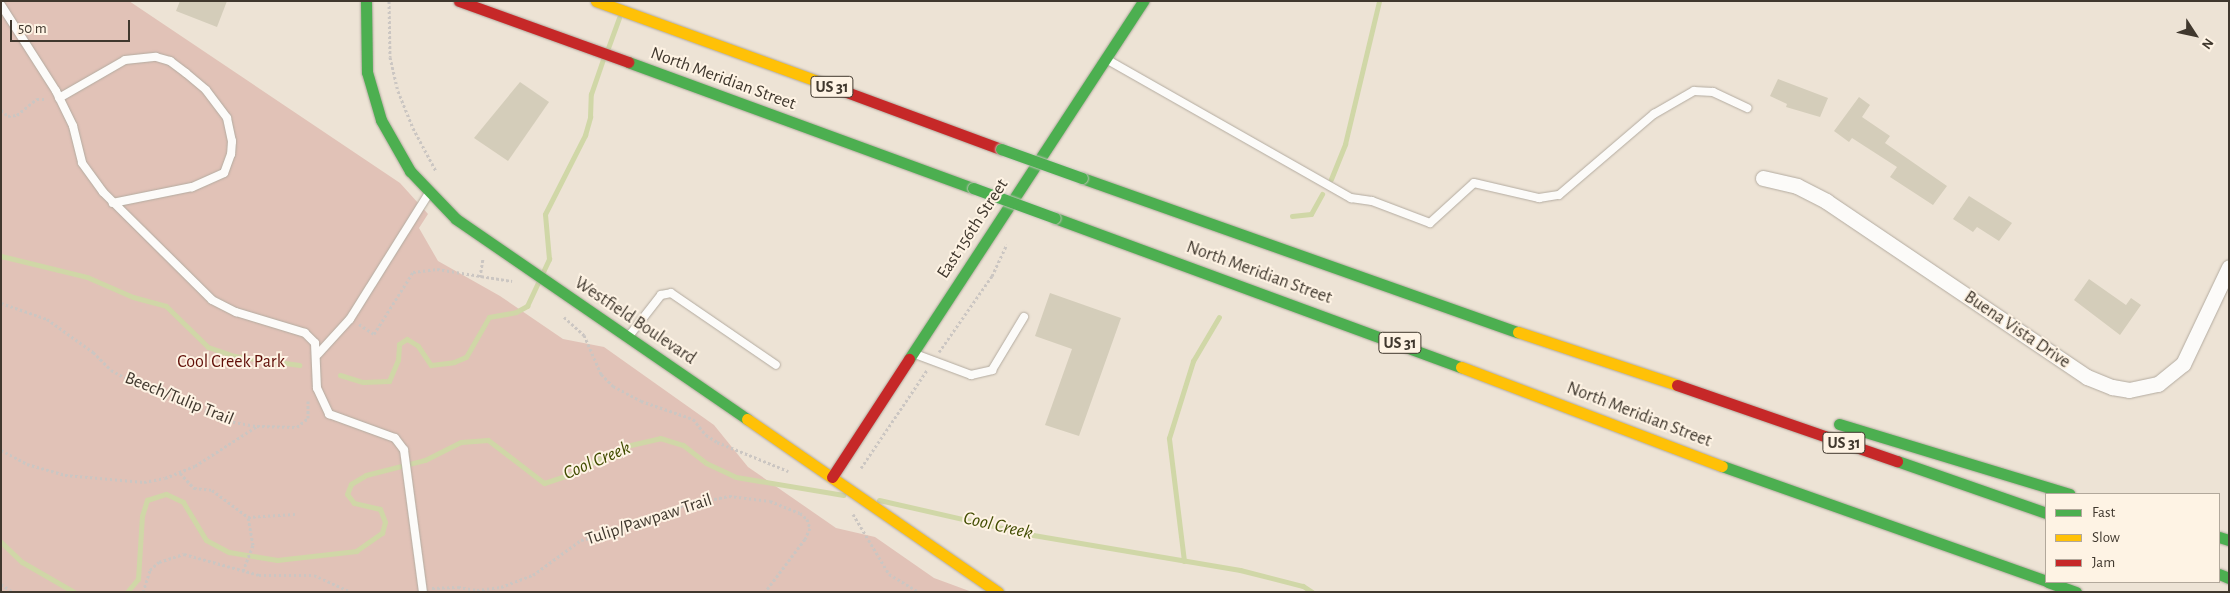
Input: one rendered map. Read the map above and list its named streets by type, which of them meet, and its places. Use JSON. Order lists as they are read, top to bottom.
{
  "streets": {
    "main road": [
      "North Meridian Street",
      "US 31",
      "East 156th Street",
      "Westfield Boulevard"
    ],
    "street": ["Buena Vista Drive"],
    "path": ["Beech/Tulip Trail", "Tulip/Pawpaw Trail"]
  },
  "crossings": [
    ["East 156th Street", "Westfield Boulevard"]
  ],
  "water": ["Cool Creek"],
  "parks": ["Cool Creek Park"],
  "legend": ["Fast", "Slow", "Jam"],
  "scale_bar": "50 m",
  "north": "bottom right"
}
